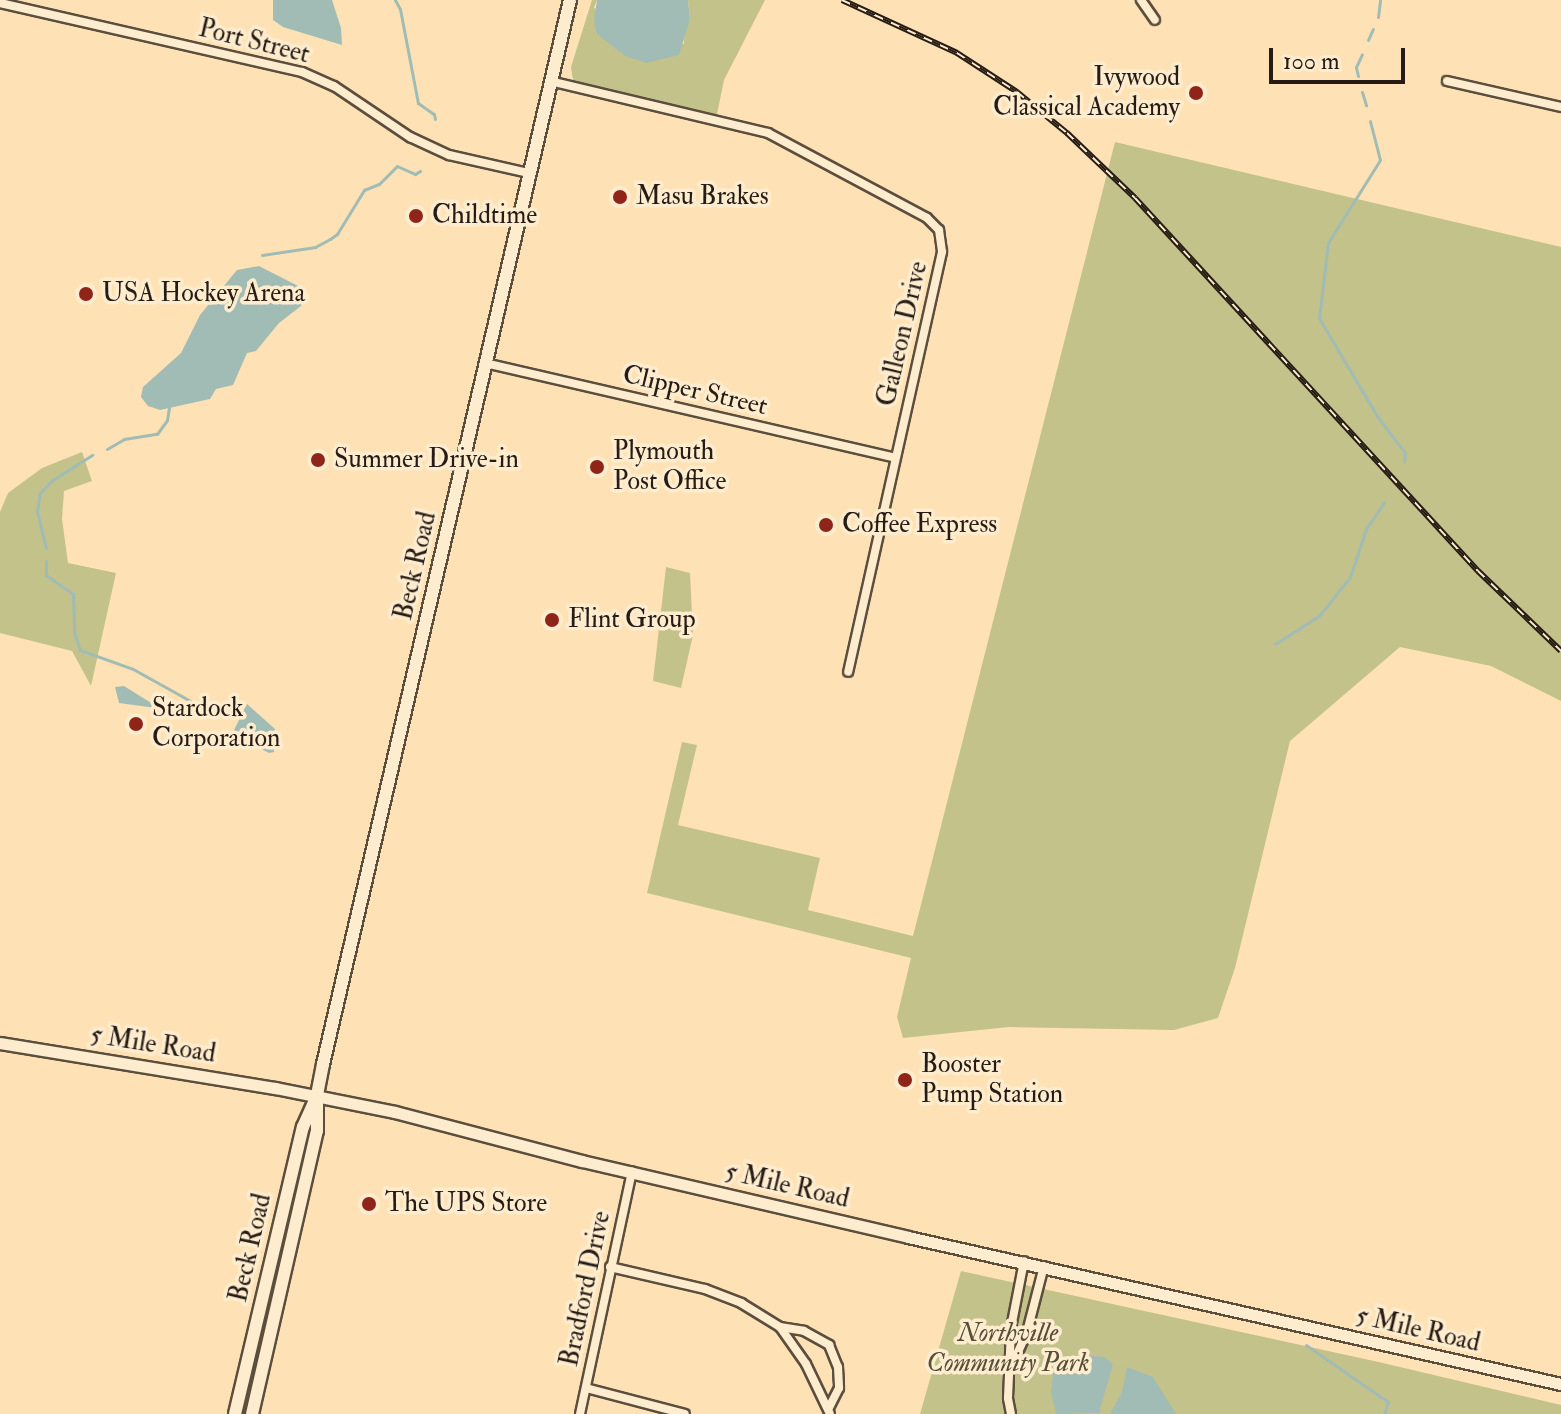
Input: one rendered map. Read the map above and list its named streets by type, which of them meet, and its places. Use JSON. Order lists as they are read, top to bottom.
{
  "streets": {
    "main road": ["Beck Road"],
    "street": [
      "Port Street",
      "Galleon Drive",
      "Clipper Street",
      "5 Mile Road",
      "Bradford Drive"
    ]
  },
  "crossings": [
    ["Port Street", "Beck Road"],
    ["Galleon Drive", "Clipper Street"],
    ["Galleon Drive", "Beck Road"],
    ["Clipper Street", "Beck Road"],
    ["Beck Road", "5 Mile Road"],
    ["5 Mile Road", "Bradford Drive"]
  ],
  "parks": ["Northville Community Park"],
  "places": [
    "Ivywood Classical Academy",
    "Masu Brakes",
    "Childtime",
    "USA Hockey Arena",
    "Summer Drive-in",
    "Plymouth Post Office",
    "Coffee Express",
    "Flint Group",
    "Stardock Corporation",
    "Booster Pump Station",
    "The UPS Store"
  ],
  "scale_bar": "100 m"
}
